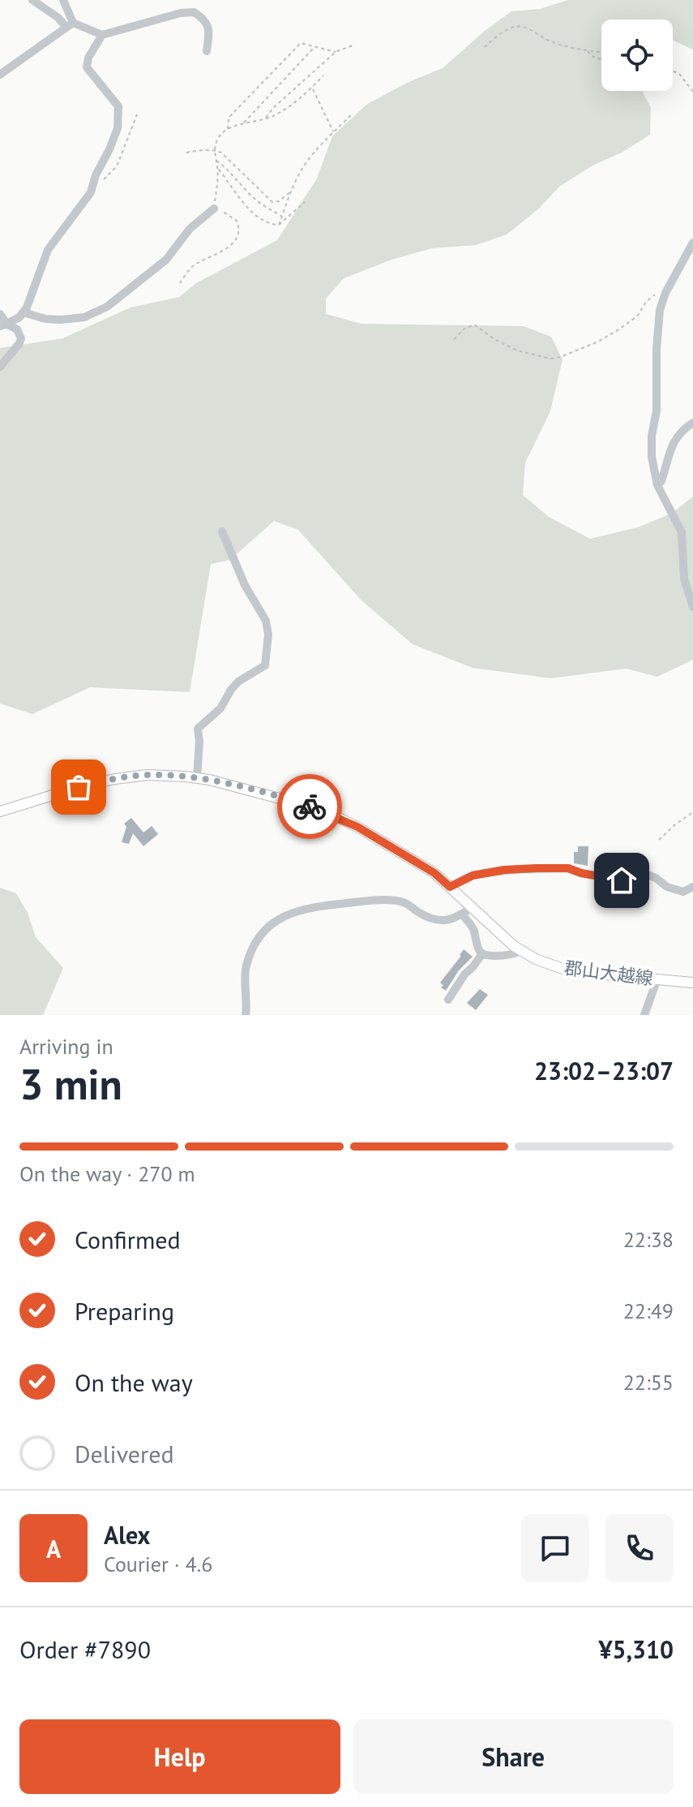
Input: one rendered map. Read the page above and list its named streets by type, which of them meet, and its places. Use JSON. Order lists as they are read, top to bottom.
{
  "streets": {
    "main road": ["郡山大越線"]
  },
  "page": {
    "heading": ["3 min", "Arriving in", "23:02–23:07"],
    "panel": [
      "Alex",
      "Courier · 4.6",
      "Order #7890",
      "¥5,310"
    ],
    "bar": "On the way · 270 m",
    "list": [
      ["Confirmed", "22:38"],
      ["Preparing", "22:49"],
      ["On the way", "22:55"],
      "Delivered"
    ],
    "round": "A",
    "buttons": ["Help", "Share"]
  }
}
